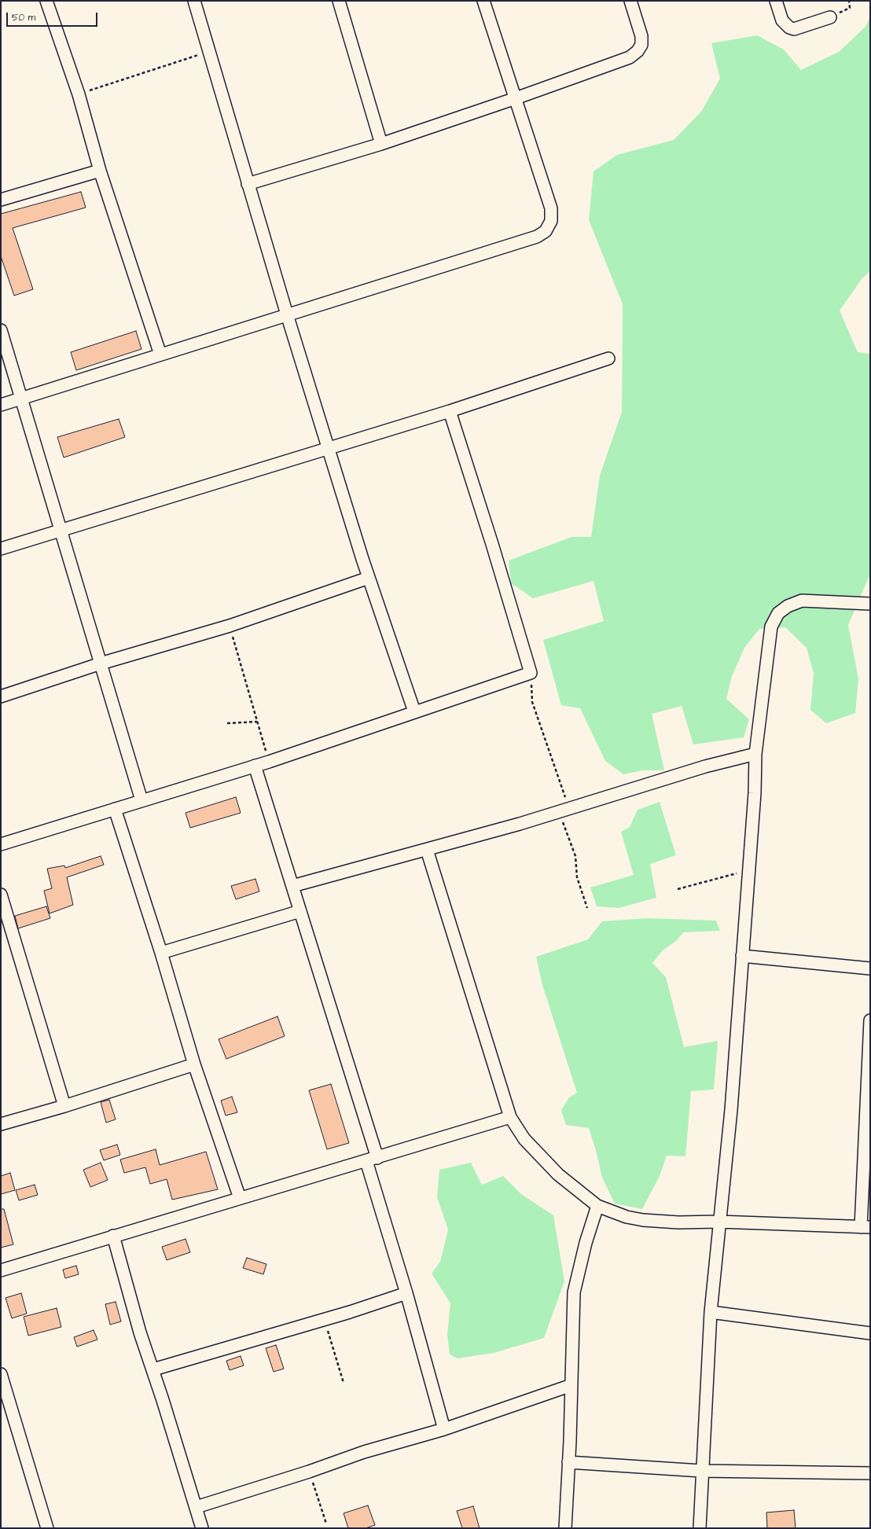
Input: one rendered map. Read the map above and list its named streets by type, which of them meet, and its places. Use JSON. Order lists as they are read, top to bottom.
{
  "scale_bar": "50 m"
}
